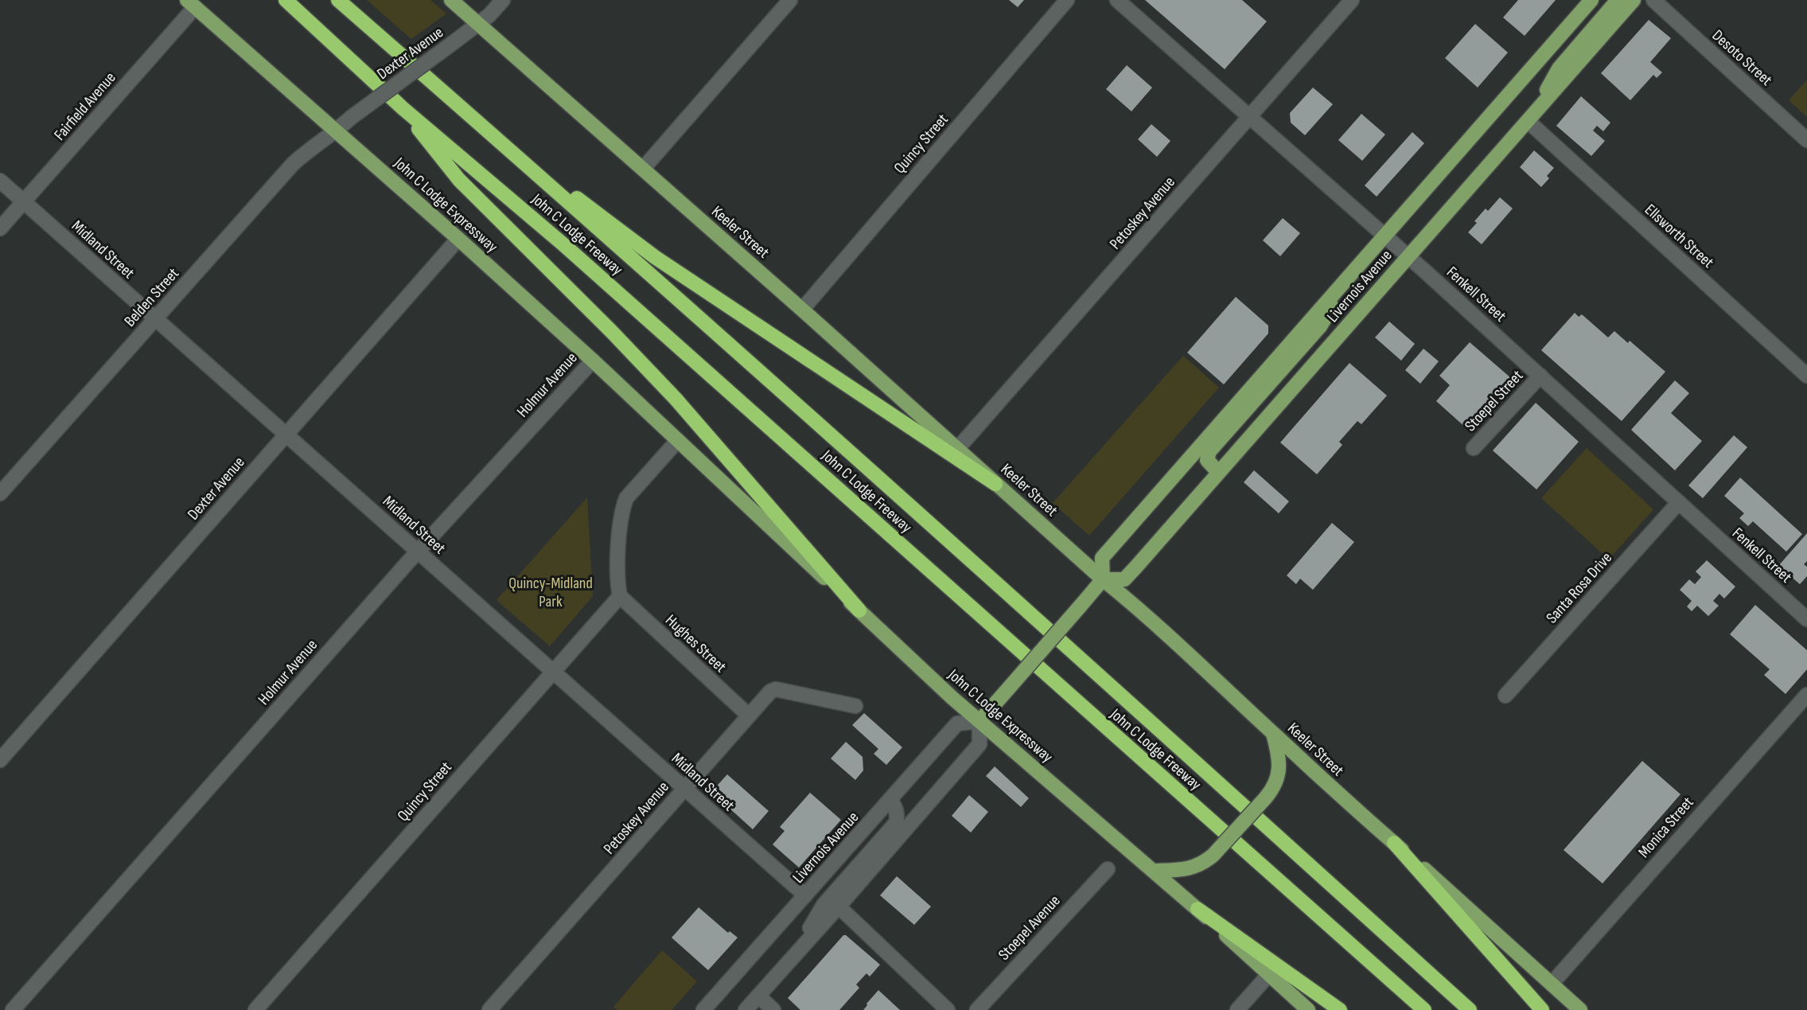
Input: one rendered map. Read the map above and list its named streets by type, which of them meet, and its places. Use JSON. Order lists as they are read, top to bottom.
{
  "streets": {
    "highway": ["John C Lodge Freeway"],
    "main road": ["John C Lodge Expressway", "Keeler Street", "Livernois Avenue"],
    "street": [
      "Dexter Avenue",
      "Desoto Street",
      "Fairfield Avenue",
      "Quincy Street",
      "Petoskey Avenue",
      "Ellsworth Street",
      "Midland Street",
      "Fenkell Street",
      "Belden Street",
      "Holmur Avenue",
      "Stoepel Street",
      "Santa Rosa Drive",
      "Hughes Street",
      "Monica Street",
      "Stoepel Avenue"
    ]
  },
  "crossings": [
    ["Dexter Avenue", "John C Lodge Expressway"],
    ["Dexter Avenue", "Keeler Street"],
    ["Dexter Avenue", "Midland Street"],
    ["Dexter Avenue", "Belden Street"],
    ["Fairfield Avenue", "John C Lodge Expressway"],
    ["Fairfield Avenue", "Midland Street"],
    ["Quincy Street", "Keeler Street"],
    ["Quincy Street", "Midland Street"],
    ["Quincy Street", "Hughes Street"],
    ["John C Lodge Expressway", "Livernois Avenue"],
    ["John C Lodge Expressway", "Belden Street"],
    ["John C Lodge Expressway", "Holmur Avenue"],
    ["Petoskey Avenue", "Keeler Street"],
    ["Petoskey Avenue", "Midland Street"],
    ["Petoskey Avenue", "Fenkell Street"],
    ["Petoskey Avenue", "Hughes Street"],
    ["Keeler Street", "Livernois Avenue"],
    ["Keeler Street", "Monica Street"],
    ["Ellsworth Street", "Livernois Avenue"],
    ["Midland Street", "Livernois Avenue"],
    ["Midland Street", "Belden Street"],
    ["Midland Street", "Holmur Avenue"],
    ["Livernois Avenue", "Fenkell Street"],
    ["Fenkell Street", "Stoepel Street"],
    ["Fenkell Street", "Santa Rosa Drive"]
  ],
  "parks": ["Quincy-Midland Park"]
}
